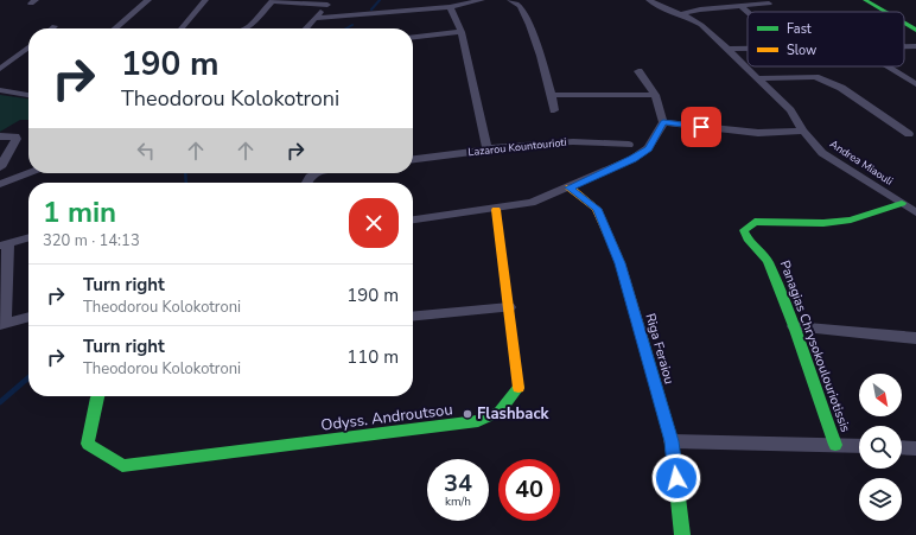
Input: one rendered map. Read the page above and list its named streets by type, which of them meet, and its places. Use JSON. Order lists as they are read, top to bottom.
{
  "streets": {
    "street": [
      "Lazarou Kountourioti",
      "Andrea Miaouli",
      "Panagias Chrysokoulouriotissis",
      "Riga Feraiou",
      "Odyss. Androutsou"
    ]
  },
  "crossings": [
    ["Andrea Miaouli", "Panagias Chrysokoulouriotissis"]
  ],
  "places": ["Flashback"],
  "legend": ["Fast", "Slow"],
  "north": "bottom right",
  "page": {
    "turn": ["190 m", "Theodorou Kolokotroni"],
    "heading": ["1 min", "320 m · 14:13"],
    "list": [
      {
        "name": "Turn right",
        "note": "Theodorou Kolokotroni",
        "value": "190 m"
      },
      {
        "name": "Turn right",
        "note": "Theodorou Kolokotroni",
        "value": "110 m"
      }
    ],
    "speed": "34 km/h",
    "limit": "40"
  }
}
